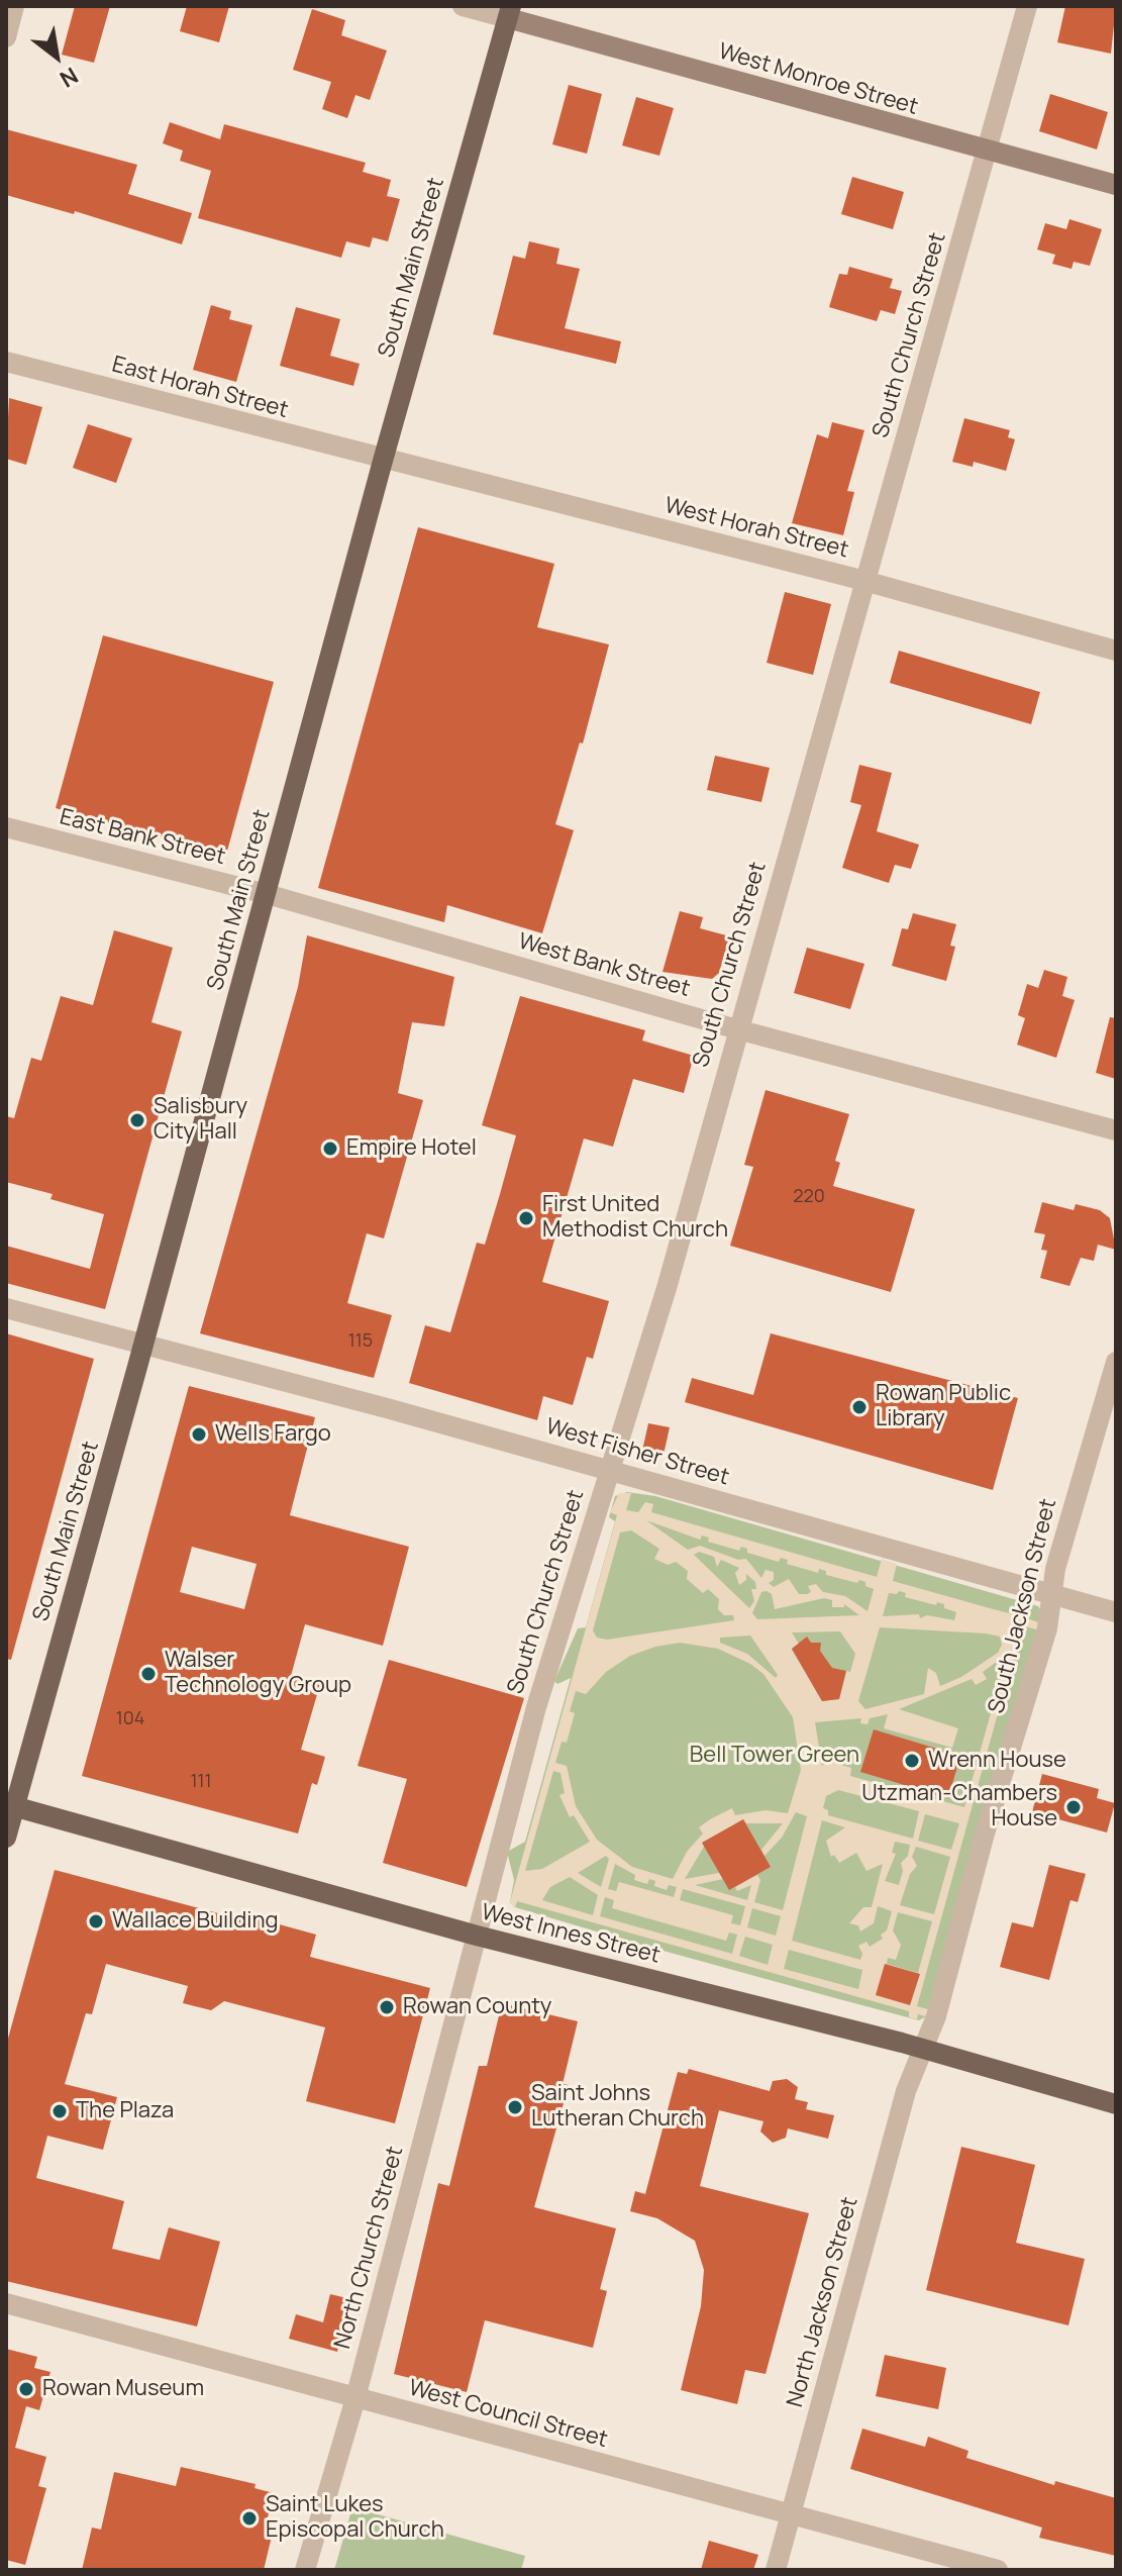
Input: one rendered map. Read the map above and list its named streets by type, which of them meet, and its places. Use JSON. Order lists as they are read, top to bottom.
{
  "streets": {
    "main road": ["South Main Street", "West Innes Street"],
    "street": [
      "West Monroe Street",
      "South Church Street",
      "East Horah Street",
      "West Horah Street",
      "East Bank Street",
      "West Bank Street",
      "West Fisher Street",
      "South Jackson Street",
      "North Church Street",
      "North Jackson Street",
      "West Council Street"
    ]
  },
  "crossings": [
    ["West Monroe Street", "South Main Street"],
    ["West Monroe Street", "South Church Street"],
    ["South Main Street", "East Horah Street"],
    ["South Main Street", "West Horah Street"],
    ["South Main Street", "East Bank Street"],
    ["South Main Street", "West Bank Street"],
    ["South Main Street", "West Fisher Street"],
    ["South Main Street", "West Innes Street"],
    ["South Church Street", "West Horah Street"],
    ["South Church Street", "West Bank Street"],
    ["South Church Street", "West Fisher Street"],
    ["South Church Street", "West Innes Street"],
    ["South Church Street", "North Church Street"],
    ["East Horah Street", "West Horah Street"],
    ["East Bank Street", "West Bank Street"],
    ["West Fisher Street", "South Jackson Street"],
    ["South Jackson Street", "West Innes Street"],
    ["South Jackson Street", "North Jackson Street"],
    ["West Innes Street", "North Church Street"],
    ["West Innes Street", "North Jackson Street"],
    ["North Church Street", "West Council Street"],
    ["North Jackson Street", "West Council Street"]
  ],
  "parks": ["Bell Tower Green"],
  "places": [
    "Salisbury City Hall",
    "Empire Hotel",
    "First United Methodist Church",
    "Rowan Public Library",
    "Wells Fargo",
    "Walser Technology Group",
    "Wrenn House",
    "Utzman-Chambers House",
    "Wallace Building",
    "Rowan County",
    "Saint Johns Lutheran Church",
    "The Plaza",
    "Rowan Museum",
    "Saint Lukes Episcopal Church"
  ],
  "house_numbers": [
    "220",
    "115",
    "104",
    "111"
  ],
  "north": "bottom right"
}
